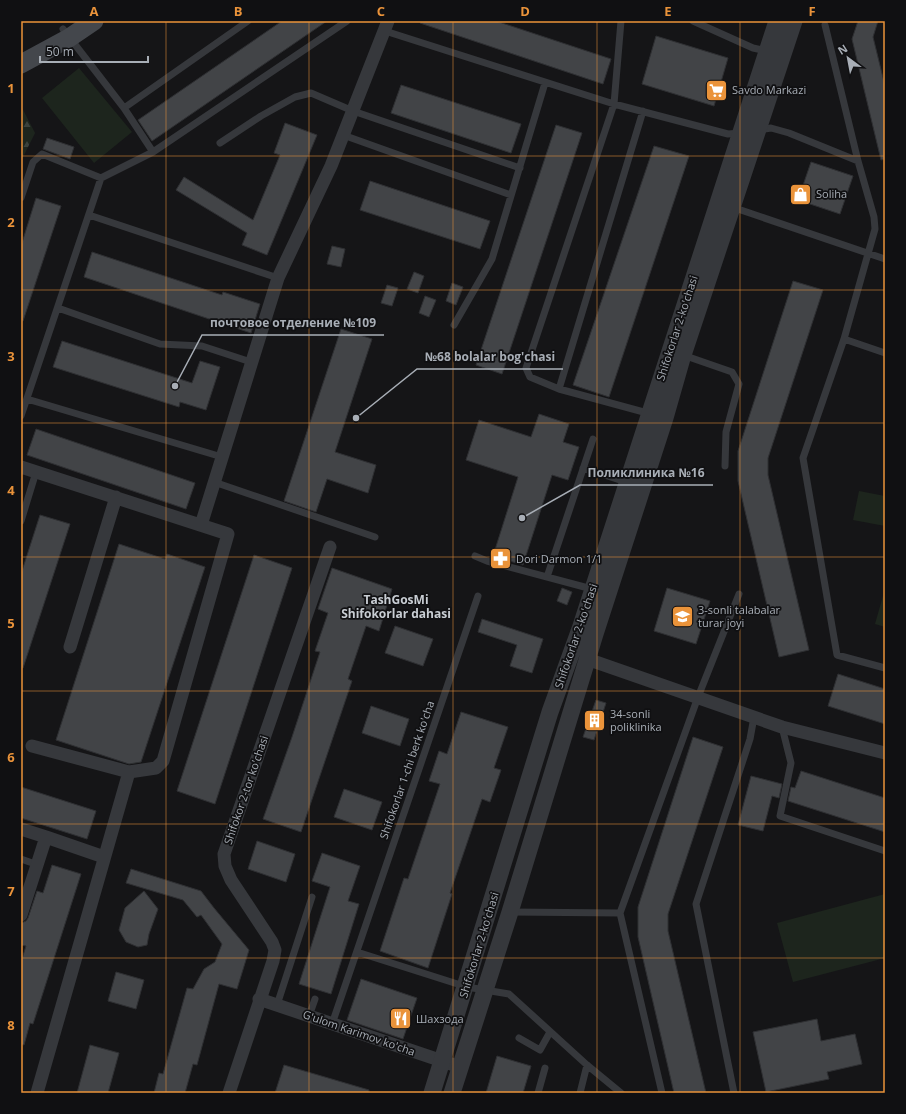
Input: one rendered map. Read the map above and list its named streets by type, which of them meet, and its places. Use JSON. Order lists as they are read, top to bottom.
{
  "streets": {
    "street": ["Shifokorlar 2-ko'chasi", "Shifokor 2-tor ko'chasi", "G'ulom Karimov ko'cha"],
    "lane": ["Shifokorlar 1-chi berk ko'cha"]
  },
  "crossings": [
    ["Shifokorlar 2-ko'chasi", "G'ulom Karimov ko'cha"],
    ["Shifokorlar 1-chi berk ko'cha", "G'ulom Karimov ko'cha"],
    ["Shifokor 2-tor ko'chasi", "G'ulom Karimov ko'cha"]
  ],
  "districts": ["TashGosMi Shifokorlar dahasi"],
  "places": {
    "supermarket": ["Savdo Markazi"],
    "shop": ["Soliha"],
    "other": ["почтовое отделение №109", "№68 bolalar bog'chasi", "Поликлиника №16"],
    "pharmacy": ["Dori Darmon 1/1"],
    "school or university": ["3-sonli talabalar turar joyi"],
    "building": ["34-sonli poliklinika"],
    "restaurant": ["Шахзода"]
  },
  "scale_bar": "50 m",
  "north": "top left",
  "grid": {
    "columns": [
      "A",
      "B",
      "C",
      "D",
      "E",
      "F"
    ],
    "rows": [
      "1",
      "2",
      "3",
      "4",
      "5",
      "6",
      "7",
      "8"
    ]
  }
}
